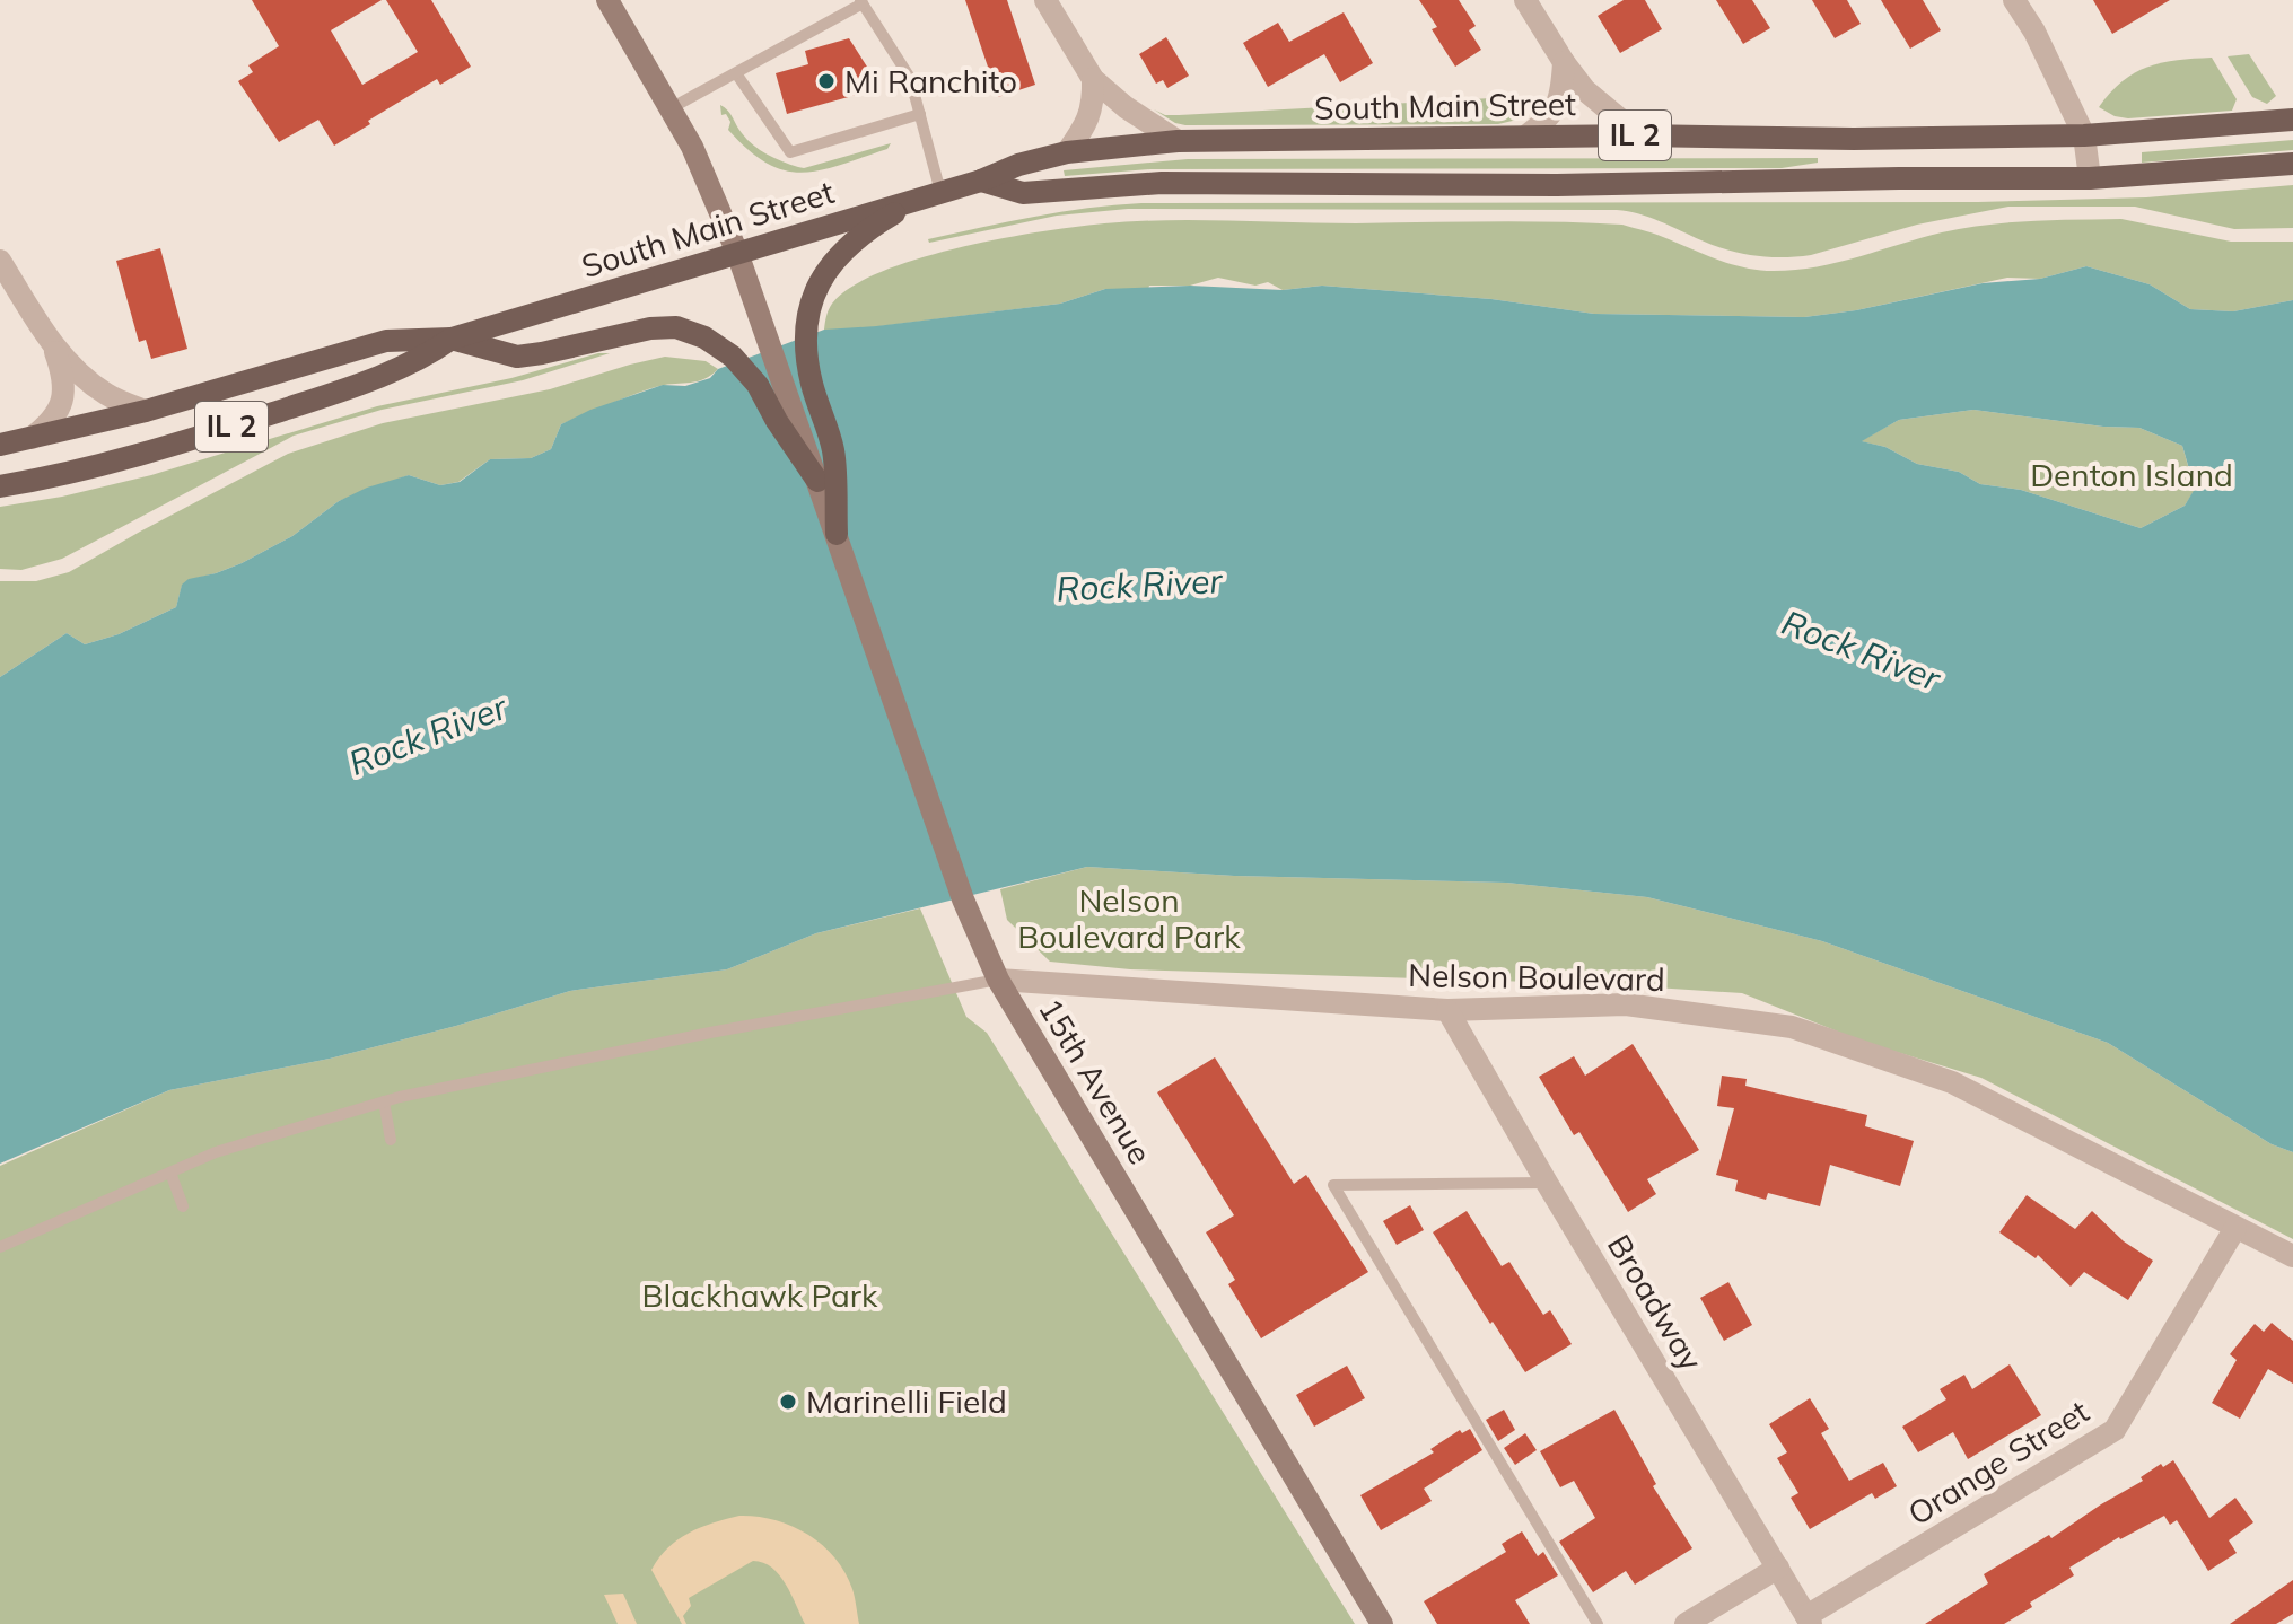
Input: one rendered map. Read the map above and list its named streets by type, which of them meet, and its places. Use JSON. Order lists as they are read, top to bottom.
{
  "streets": {
    "main road": ["South Main Street", "IL 2", "15th Avenue"],
    "street": ["Nelson Boulevard", "Broadway", "Orange Street"]
  },
  "crossings": [
    ["South Main Street", "IL 2"],
    ["South Main Street", "15th Avenue"],
    ["Nelson Boulevard", "15th Avenue"],
    ["Nelson Boulevard", "Broadway"],
    ["Nelson Boulevard", "Orange Street"],
    ["Broadway", "Orange Street"]
  ],
  "water": ["Rock River"],
  "parks": ["Denton Island", "Nelson Boulevard Park", "Blackhawk Park"],
  "places": ["Mi Ranchito", "Marinelli Field"]
}
